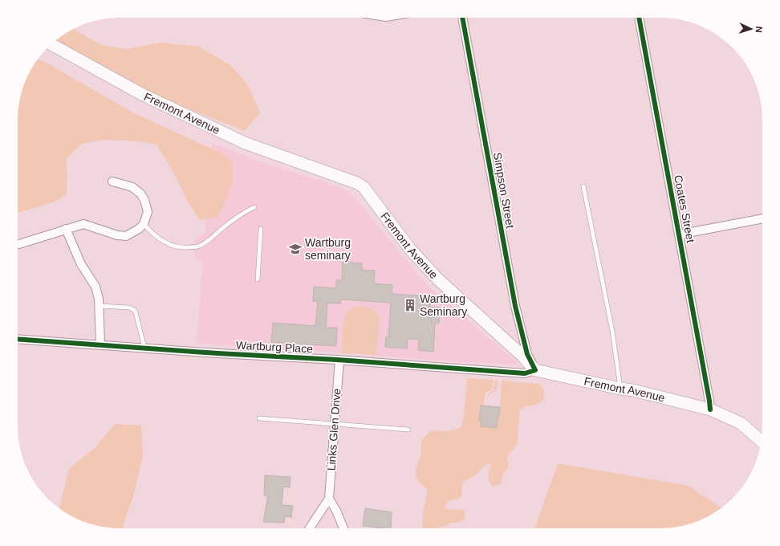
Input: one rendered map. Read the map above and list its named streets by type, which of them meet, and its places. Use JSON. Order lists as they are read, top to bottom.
{
  "streets": {
    "main road": ["Fremont Avenue"],
    "street": [
      "Simpson Street",
      "Coates Street",
      "Wartburg Place",
      "Links Glen Drive"
    ]
  },
  "crossings": [
    ["Fremont Avenue", "Simpson Street"],
    ["Fremont Avenue", "Coates Street"],
    ["Fremont Avenue", "Wartburg Place"],
    ["Simpson Street", "Wartburg Place"],
    ["Wartburg Place", "Links Glen Drive"]
  ],
  "places": {
    "school or university": ["Wartburg seminary"],
    "building": ["Wartburg Seminary"]
  },
  "north": "right"
}
